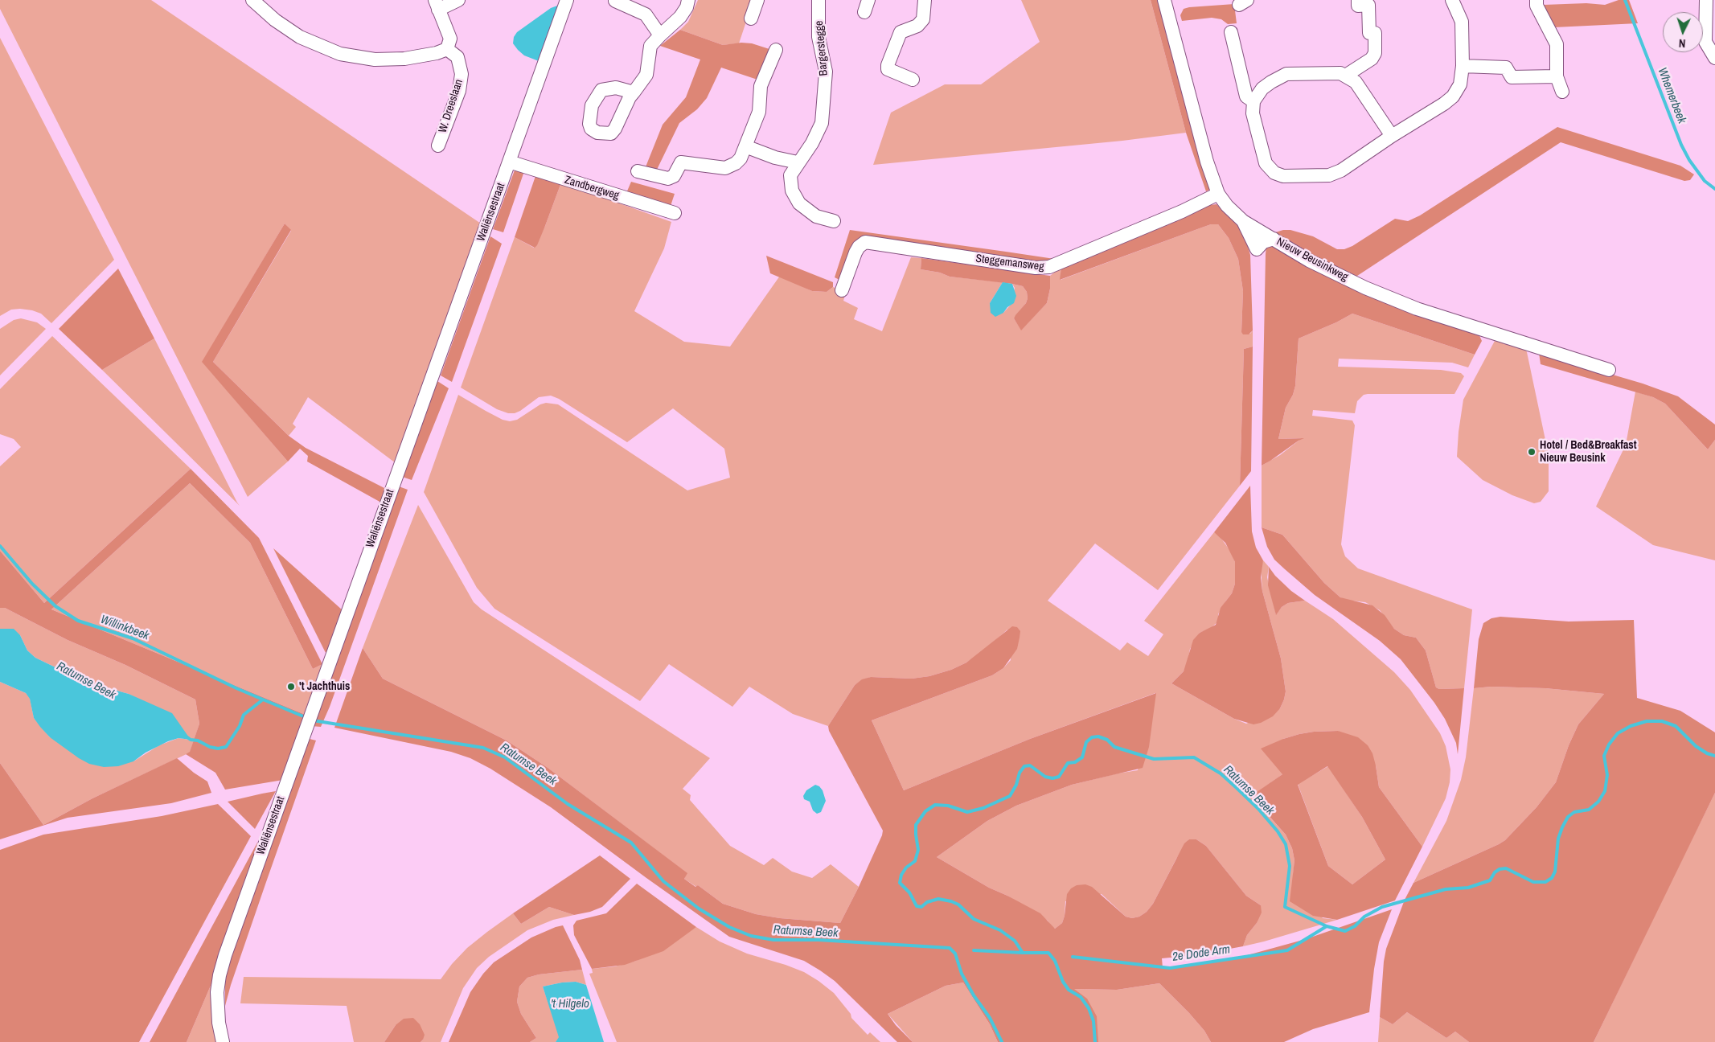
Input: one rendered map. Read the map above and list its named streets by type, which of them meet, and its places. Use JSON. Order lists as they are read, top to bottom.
{
  "streets": {
    "street": [
      "Bargerstegge",
      "W. Dreeslaan",
      "Zandbergweg",
      "Waliënsestraat",
      "Nieuw Beusinkweg",
      "Steggemansweg"
    ]
  },
  "crossings": [
    ["Zandbergweg", "Waliënsestraat"],
    ["Nieuw Beusinkweg", "Steggemansweg"]
  ],
  "water": [
    "Whemerbeek",
    "Willinkbeek",
    "Ratumse Beek",
    "2e Dode Arm",
    "'t Hilgelo"
  ],
  "places": ["Hotel / Bed&Breakfast Nieuw Beusink", "'t Jachthuis"],
  "north": "bottom"
}
